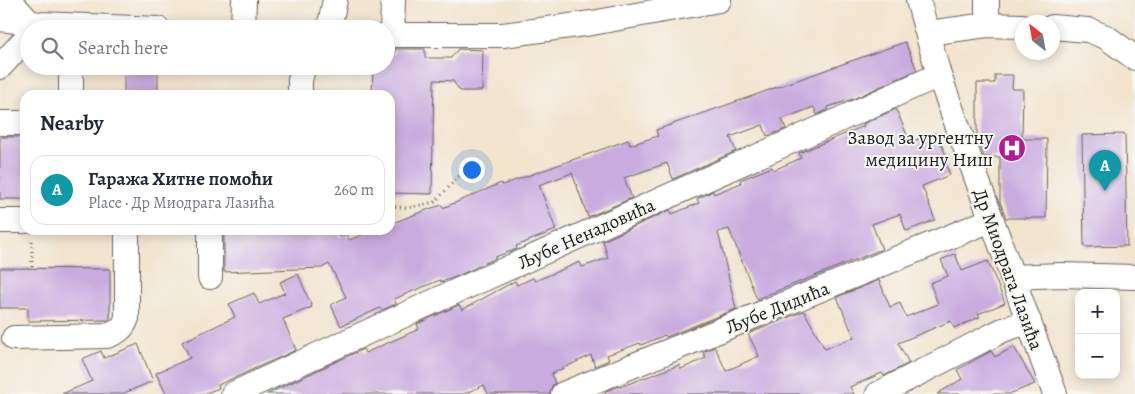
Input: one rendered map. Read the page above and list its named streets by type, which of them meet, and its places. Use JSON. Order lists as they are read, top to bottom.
{
  "streets": {
    "street": ["Љубе Ненадовића", "Др Миодрага Лазића", "Љубе Дидића"]
  },
  "crossings": [
    ["Љубе Ненадовића", "Др Миодрага Лазића"],
    ["Др Миодрага Лазића", "Љубе Дидића"]
  ],
  "places": {
    "hospital": ["Завод за ургентну медицину Ниш"]
  },
  "north": "top left",
  "page": {
    "search": "Search here",
    "heading": "Nearby",
    "pins": "A",
    "list": [
      {
        "mark": "A",
        "name": "Гаража Хитне помоћи",
        "note": "Place · Др Миодрага Лазића",
        "value": "260 m"
      }
    ],
    "map_buttons": ["+", "−"]
  }
}
